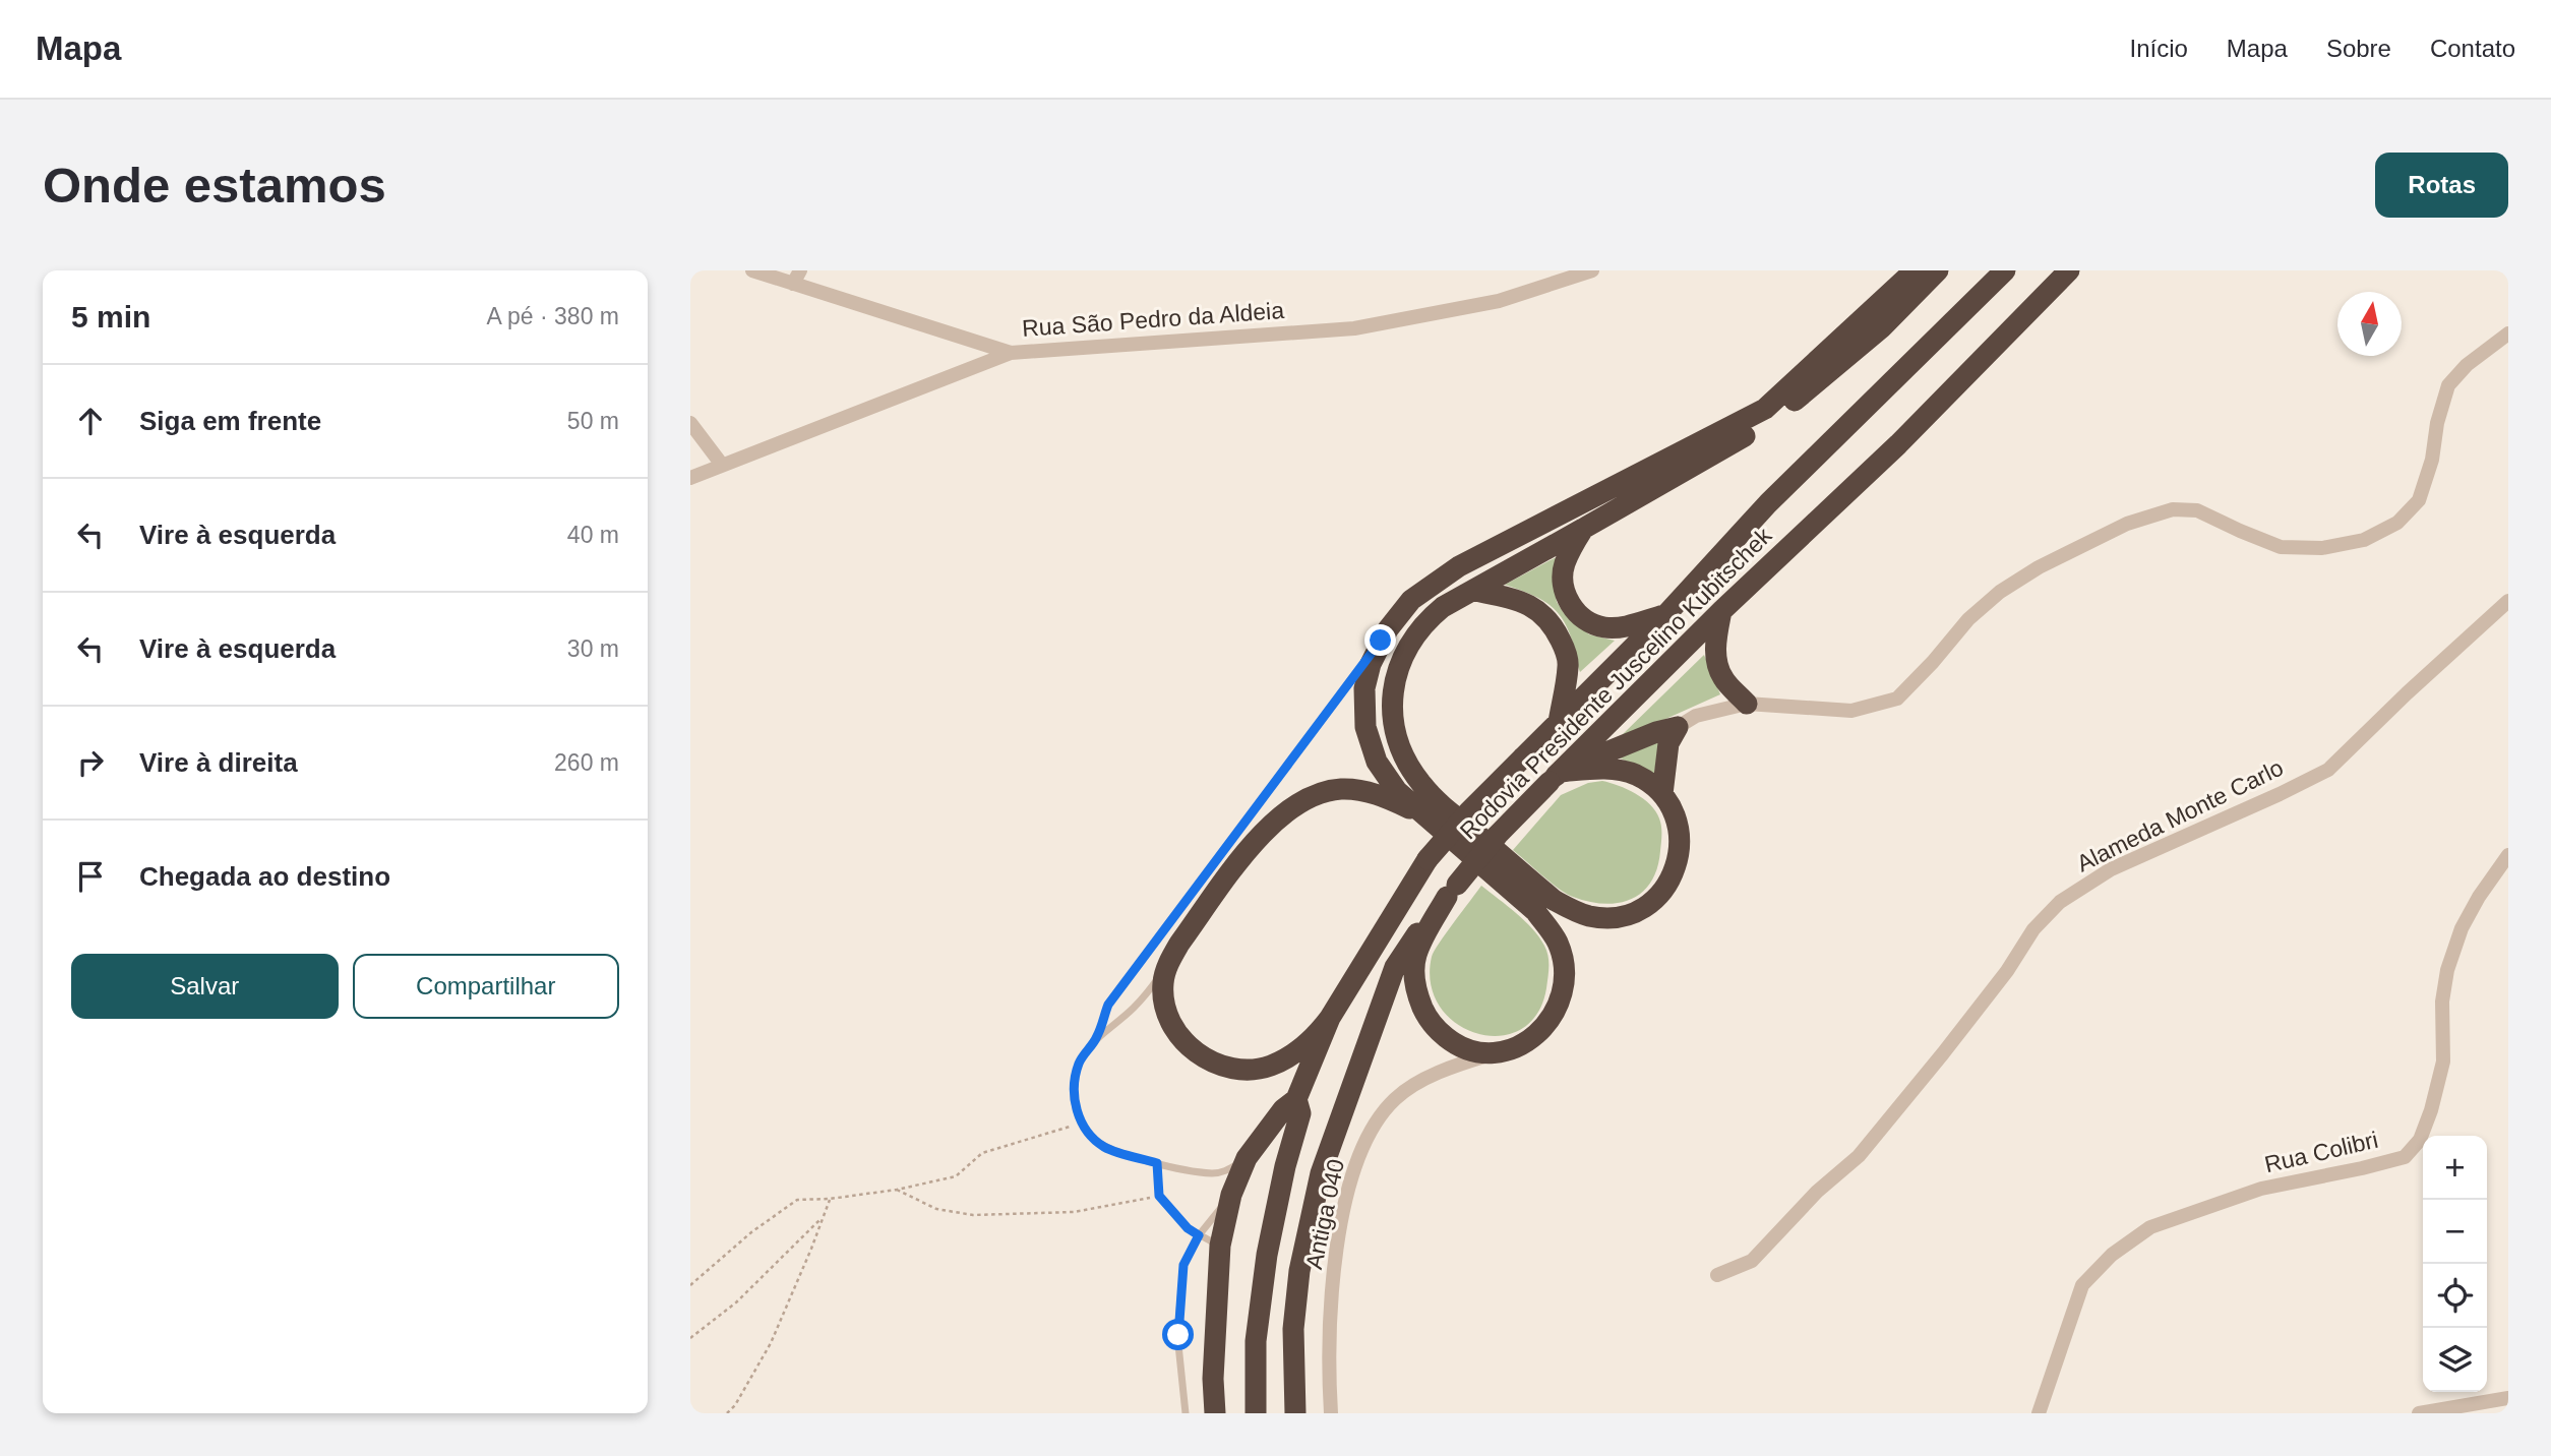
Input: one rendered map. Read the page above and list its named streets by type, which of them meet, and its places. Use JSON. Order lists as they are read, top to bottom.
{
  "streets": {
    "highway": ["Rodovia Presidente Juscelino Kubitschek"],
    "street": [
      "Rua São Pedro da Aldeia",
      "Alameda Monte Carlo",
      "Rua Colibri",
      "Antiga 040"
    ]
  },
  "north": "top",
  "page": {
    "header": "Mapa",
    "nav": [
      "Início",
      "Mapa",
      "Sobre",
      "Contato"
    ],
    "buttons": [
      "Rotas",
      ["Salvar", "Compartilhar"]
    ],
    "title": "Onde estamos",
    "heading": ["5 min", "A pé · 380 m"],
    "list": [
      ["Siga em frente", "50 m"],
      ["Vire à esquerda", "40 m"],
      ["Vire à esquerda", "30 m"],
      ["Vire à direita", "260 m"],
      "Chegada ao destino"
    ],
    "map_buttons": ["+", "−"]
  }
}
